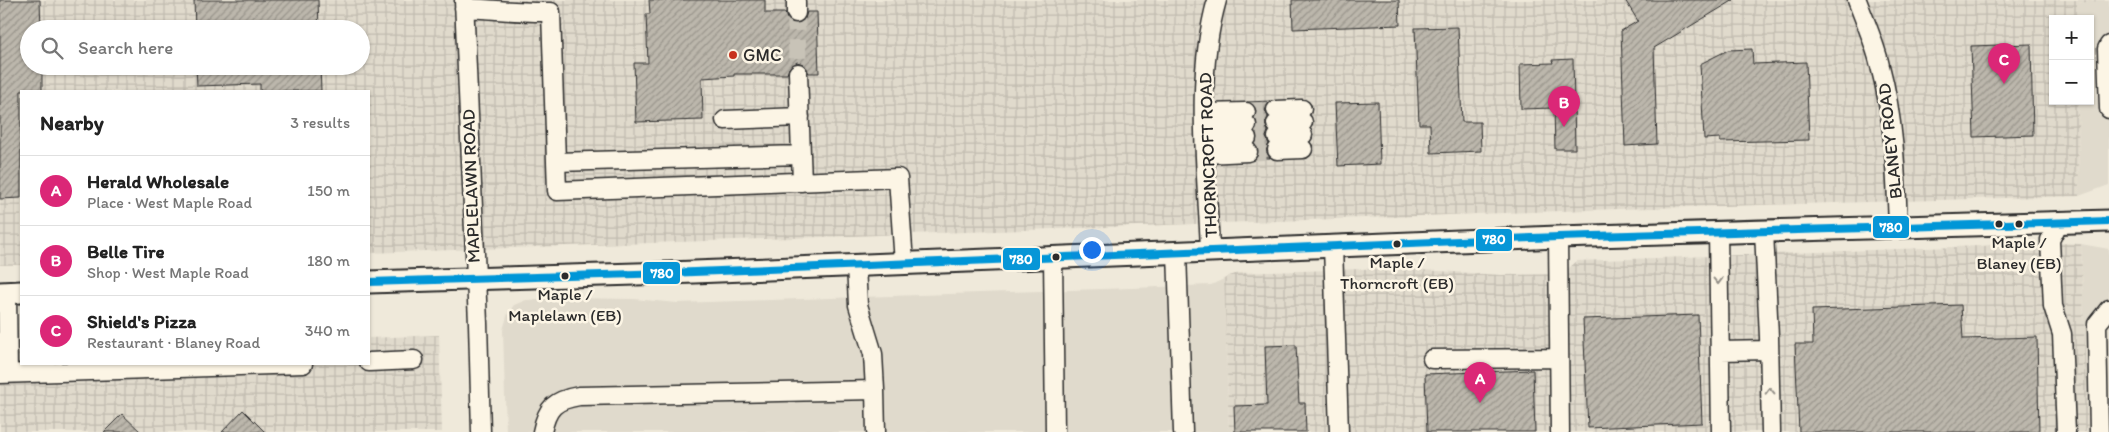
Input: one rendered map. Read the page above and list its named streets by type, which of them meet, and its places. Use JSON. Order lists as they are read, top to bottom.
{
  "streets": {
    "street": ["BLANEY ROAD", "THORNCROFT ROAD", "MAPLELAWN ROAD"]
  },
  "places": [
    "GMC",
    "Maple / Blaney (EB)",
    "Maple / Thorncroft (EB)",
    "Maple / Maplelawn (EB)"
  ],
  "lines": ["transit line 780"],
  "page": {
    "map_buttons": ["+", "−"],
    "search": "Search here",
    "pins": ["C", "B", "A"],
    "heading": ["Nearby", "3 results"],
    "list": [
      {
        "mark": "A",
        "name": "Herald Wholesale",
        "note": "Place · West Maple Road",
        "value": "150 m"
      },
      {
        "mark": "B",
        "name": "Belle Tire",
        "note": "Shop · West Maple Road",
        "value": "180 m"
      },
      {
        "mark": "C",
        "name": "Shield's Pizza",
        "note": "Restaurant · Blaney Road",
        "value": "340 m"
      }
    ]
  }
}
